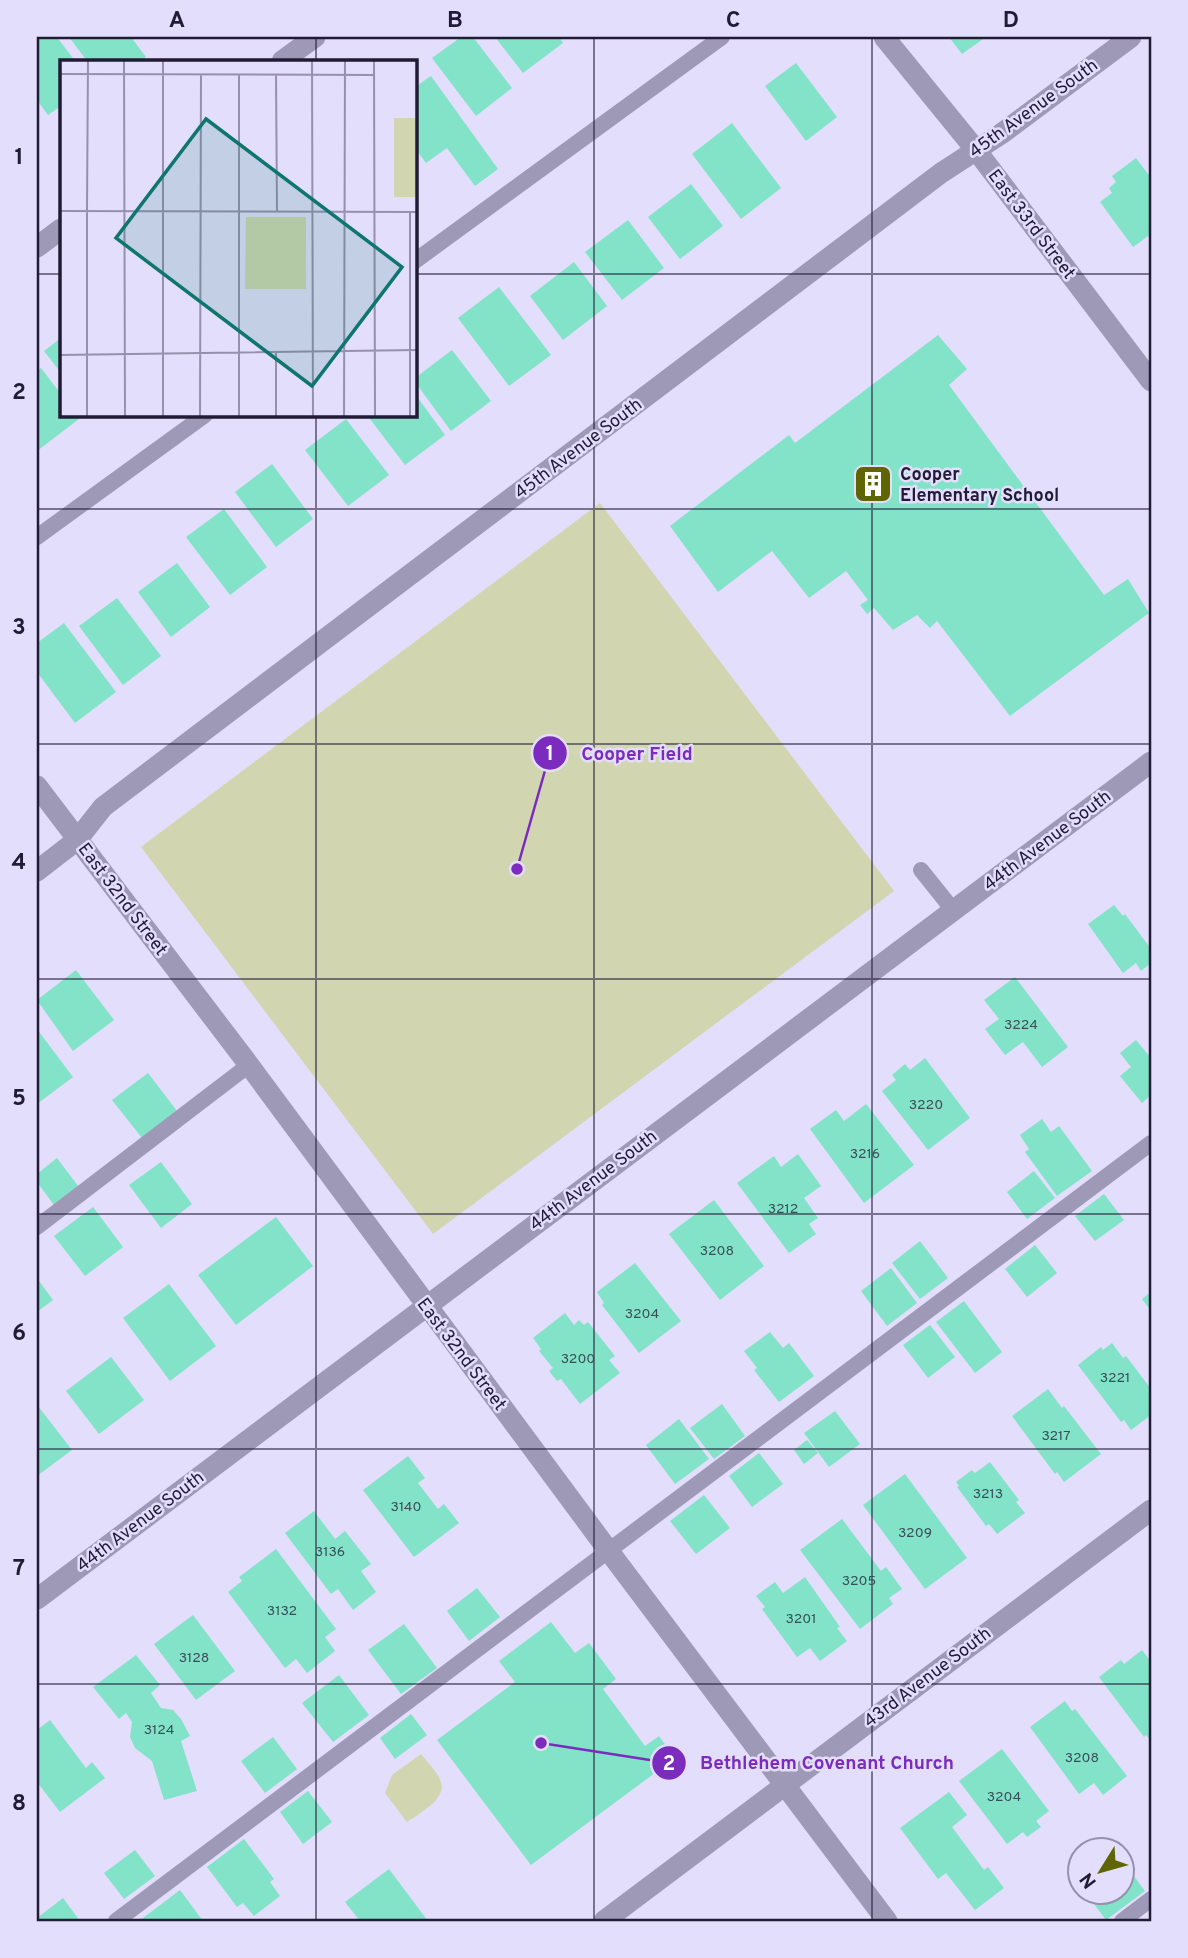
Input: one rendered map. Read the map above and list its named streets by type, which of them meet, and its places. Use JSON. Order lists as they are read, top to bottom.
{
  "streets": {
    "street": [
      "45th Avenue South",
      "East 33rd Street",
      "44th Avenue South",
      "East 32nd Street",
      "43rd Avenue South"
    ]
  },
  "crossings": [
    ["45th Avenue South", "East 33rd Street"],
    ["45th Avenue South", "East 32nd Street"],
    ["44th Avenue South", "East 32nd Street"],
    ["East 32nd Street", "43rd Avenue South"]
  ],
  "places": {
    "building": ["Cooper Elementary School"],
    "other": ["Cooper Field", "Bethlehem Covenant Church"]
  },
  "house_numbers": [
    "3224",
    "3220",
    "3216",
    "3212",
    "3208",
    "3204",
    "3200",
    "3221",
    "3217",
    "3213",
    "3140",
    "3209",
    "3136",
    "3205",
    "3132",
    "3201",
    "3128",
    "3124",
    "3208",
    "3204"
  ],
  "north": "bottom left",
  "grid": {
    "columns": [
      "A",
      "B",
      "C",
      "D"
    ],
    "rows": [
      "1",
      "2",
      "3",
      "4",
      "5",
      "6",
      "7",
      "8"
    ]
  }
}
